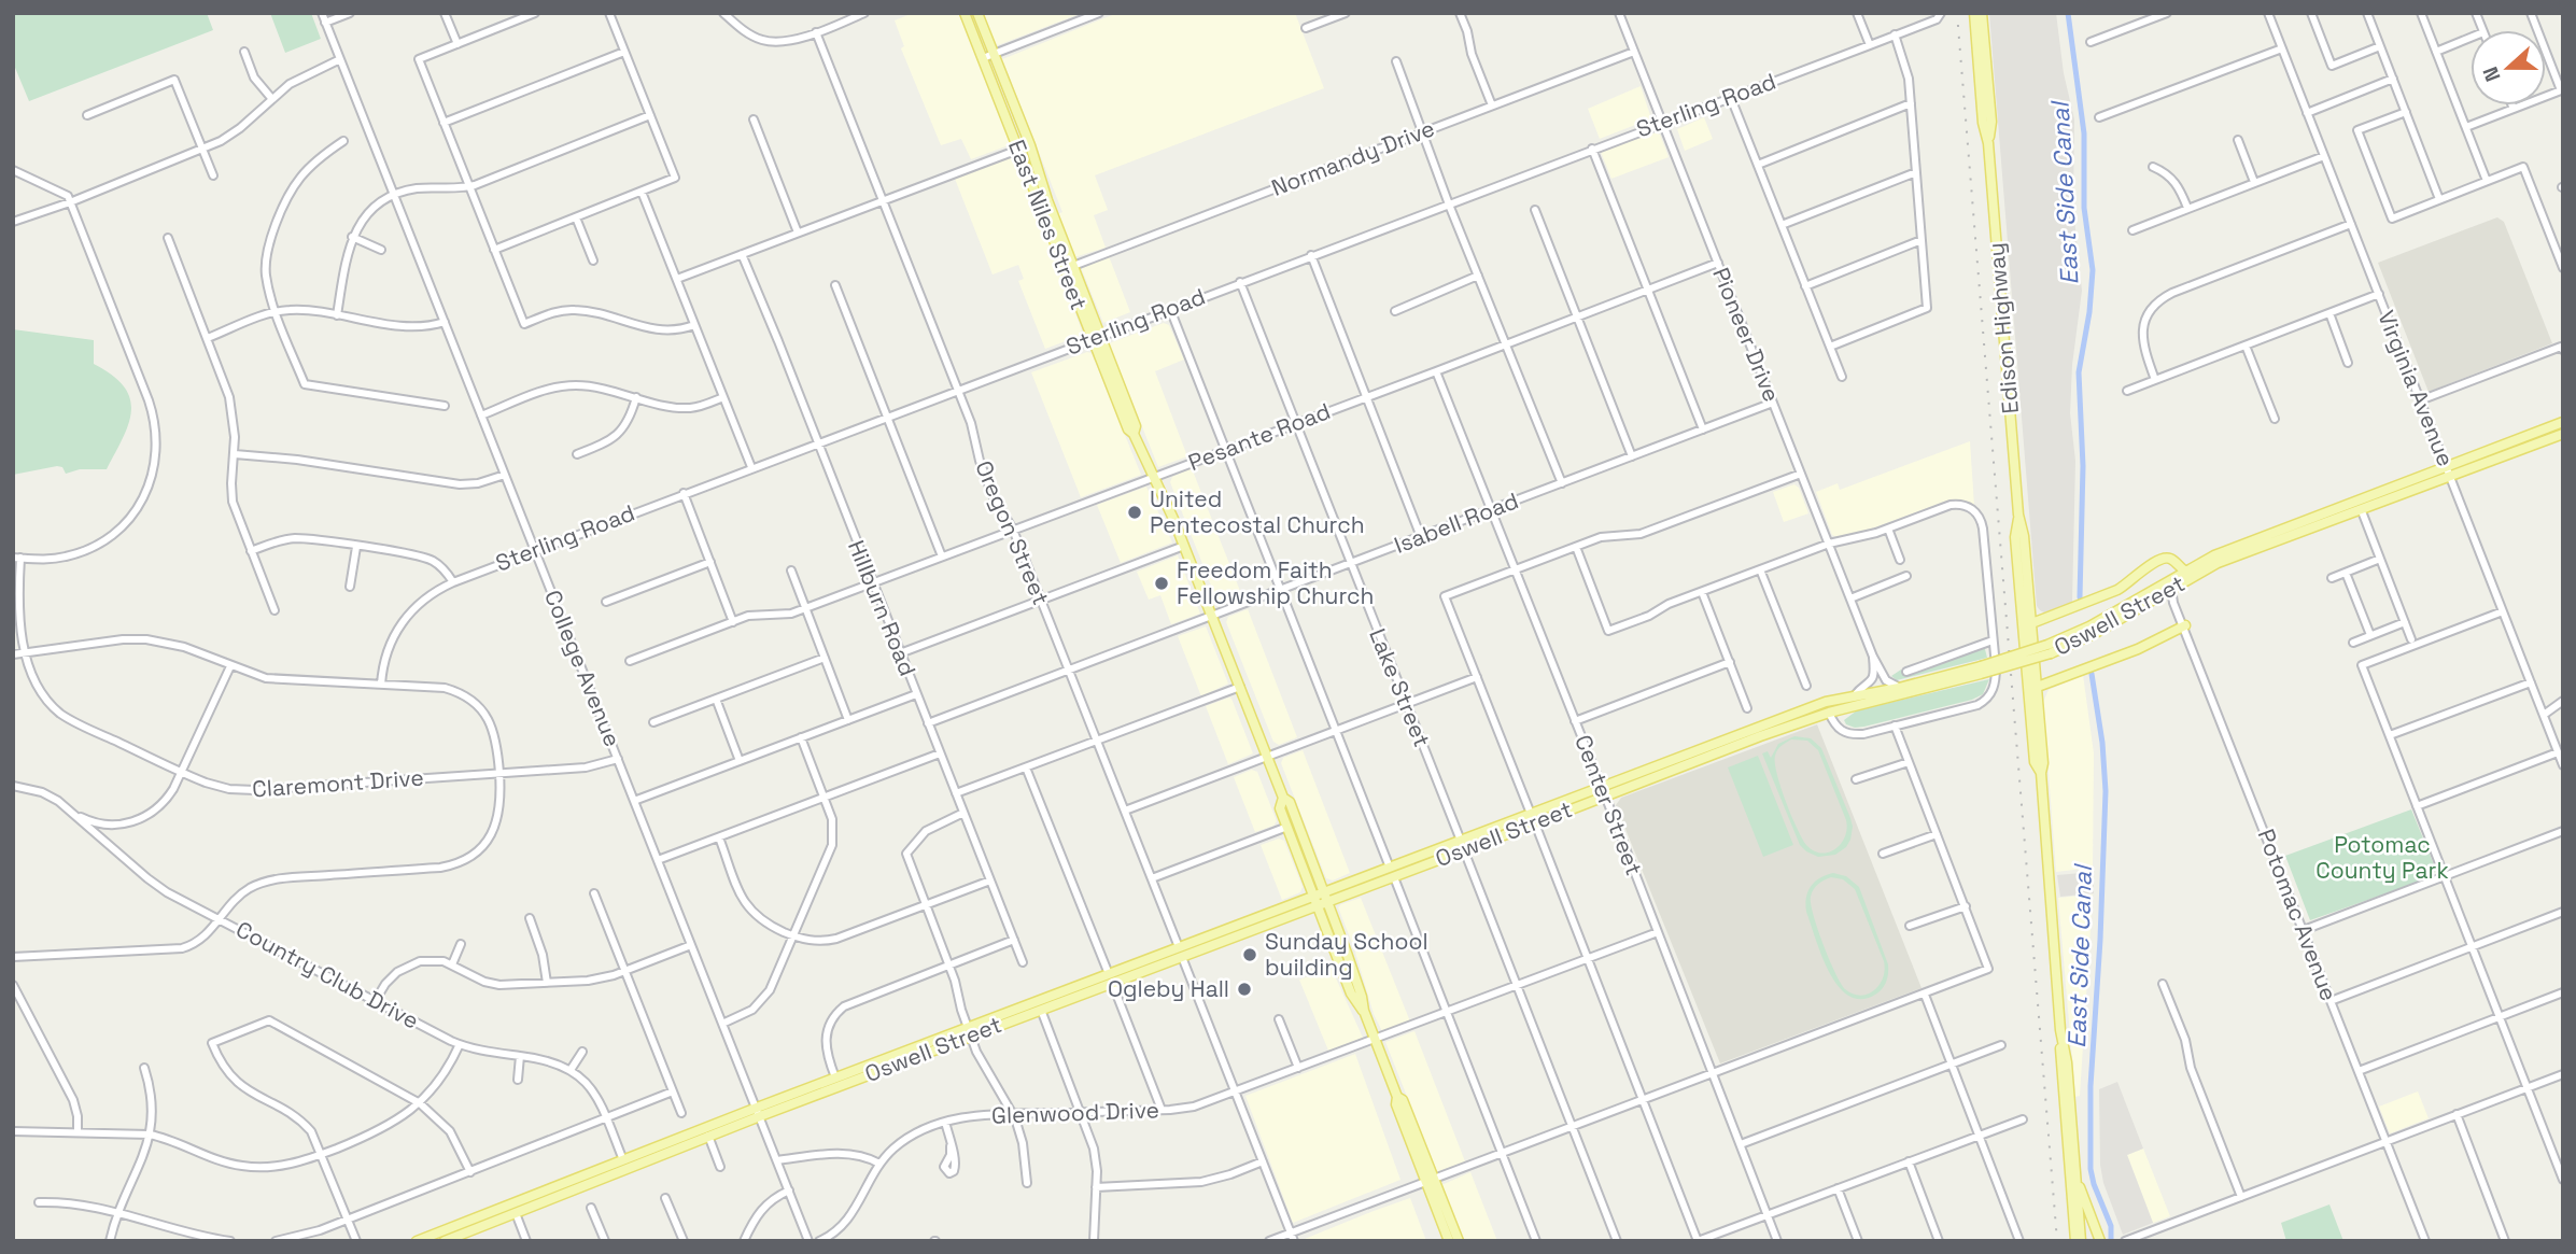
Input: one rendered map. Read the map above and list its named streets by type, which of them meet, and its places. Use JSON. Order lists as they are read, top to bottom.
{
  "streets": {
    "main road": ["East Niles Street", "Edison Highway", "Oswell Street"],
    "street": [
      "Sterling Road",
      "Normandy Drive",
      "Pioneer Drive",
      "Virginia Avenue",
      "Pesante Road",
      "Isabell Road",
      "Oregon Street",
      "Hillburn Road",
      "College Avenue",
      "Lake Street",
      "Claremont Drive",
      "Center Street",
      "Potomac Avenue",
      "Country Club Drive",
      "Glenwood Drive"
    ]
  },
  "crossings": [
    ["Sterling Road", "East Niles Street"],
    ["Sterling Road", "Pioneer Drive"],
    ["Sterling Road", "Oregon Street"],
    ["Sterling Road", "Hillburn Road"],
    ["Sterling Road", "College Avenue"],
    ["Sterling Road", "Lake Street"],
    ["Normandy Drive", "East Niles Street"],
    ["Normandy Drive", "Pioneer Drive"],
    ["East Niles Street", "Pesante Road"],
    ["East Niles Street", "Isabell Road"],
    ["East Niles Street", "Oswell Street"],
    ["East Niles Street", "Glenwood Drive"],
    ["Edison Highway", "Oswell Street"],
    ["Pioneer Drive", "Pesante Road"],
    ["Pioneer Drive", "Isabell Road"],
    ["Pioneer Drive", "Oswell Street"],
    ["Virginia Avenue", "Oswell Street"],
    ["Pesante Road", "Oregon Street"],
    ["Pesante Road", "Hillburn Road"],
    ["Pesante Road", "Lake Street"],
    ["Pesante Road", "Center Street"],
    ["Isabell Road", "Oregon Street"],
    ["Isabell Road", "Hillburn Road"],
    ["Isabell Road", "Lake Street"],
    ["Isabell Road", "Center Street"],
    ["Oregon Street", "Oswell Street"],
    ["Oswell Street", "College Avenue"],
    ["Oswell Street", "Lake Street"],
    ["Oswell Street", "Center Street"],
    ["Oswell Street", "Potomac Avenue"],
    ["Oswell Street", "Country Club Drive"],
    ["College Avenue", "Claremont Drive"],
    ["Center Street", "Glenwood Drive"]
  ],
  "water": ["East Side Canal"],
  "parks": ["Potomac County Park"],
  "places": [
    "United Pentecostal Church",
    "Freedom Faith Fellowship Church",
    "Sunday School building",
    "Ogleby Hall"
  ],
  "north": "left"
}
